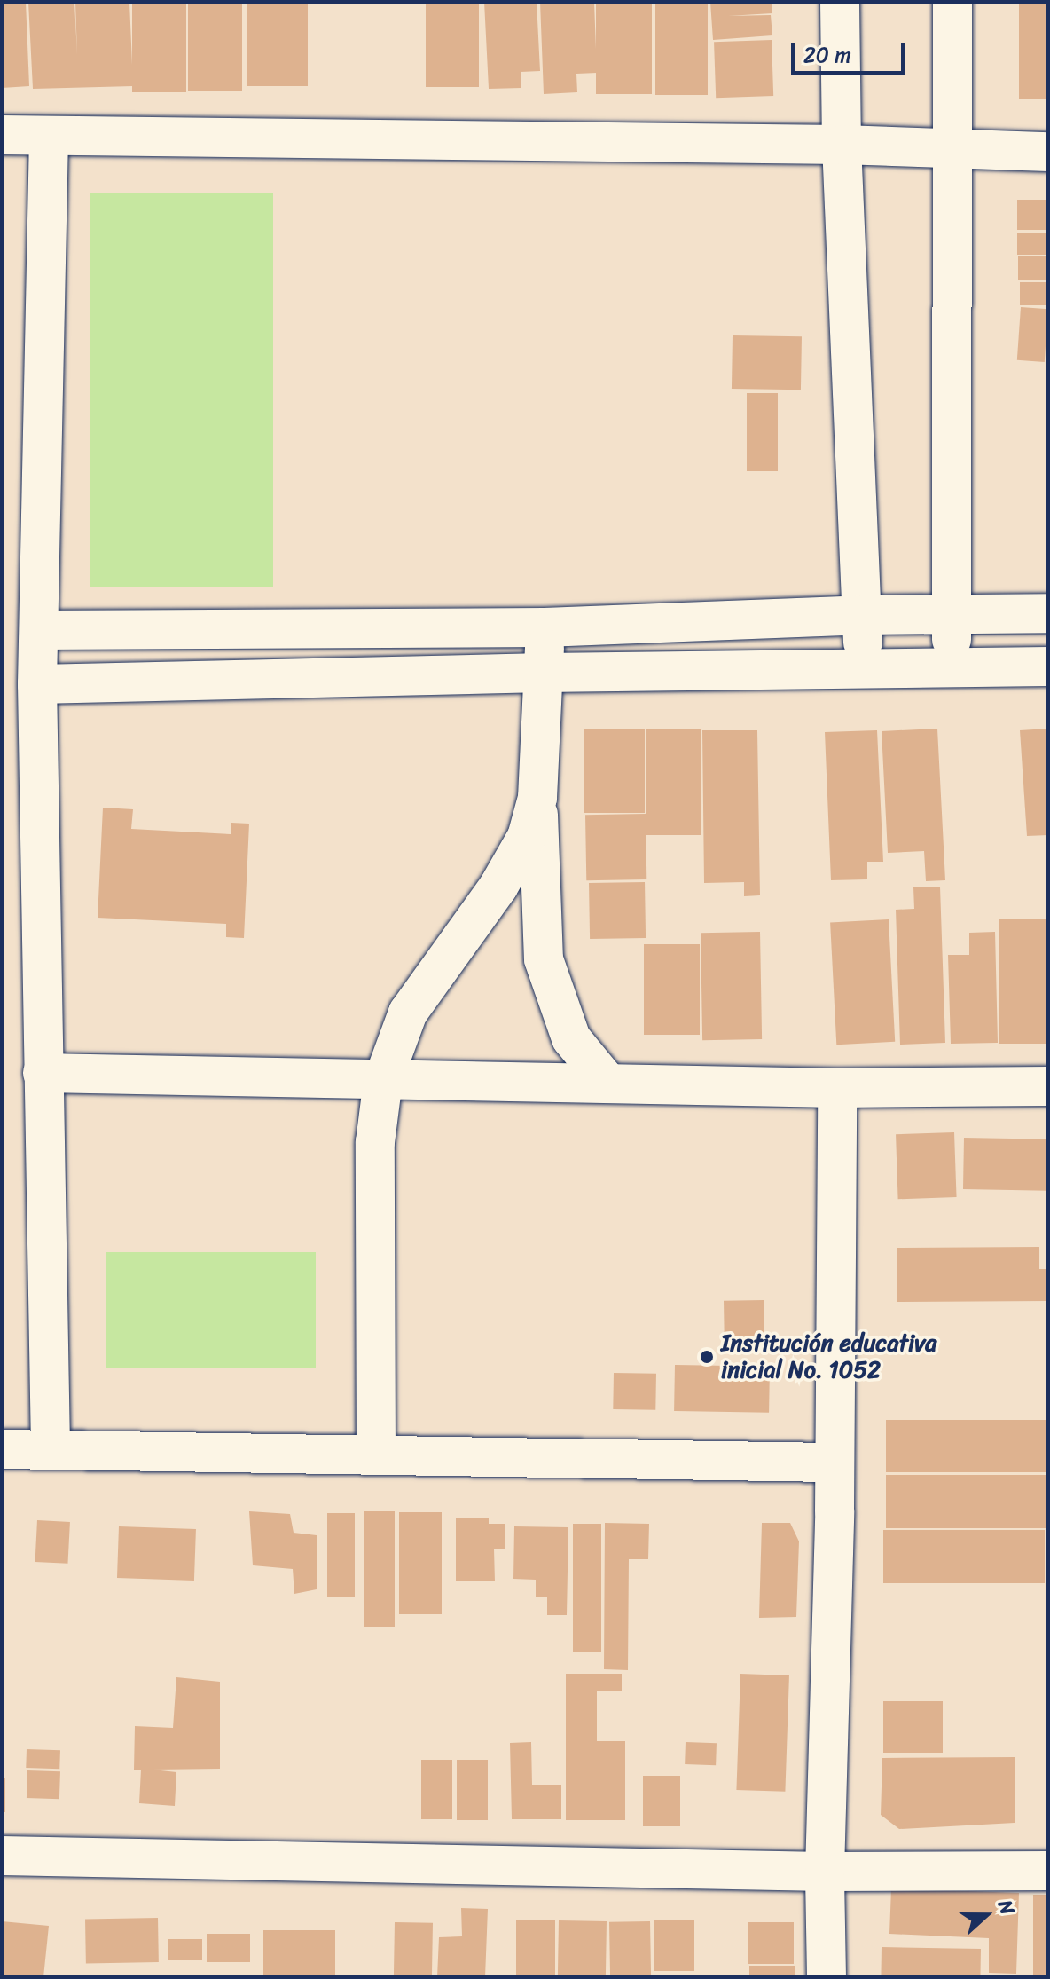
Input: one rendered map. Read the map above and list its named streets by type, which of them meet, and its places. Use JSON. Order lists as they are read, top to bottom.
{
  "places": ["Institución educativa inicial No. 1052"],
  "scale_bar": "20 m",
  "north": "right"
}
